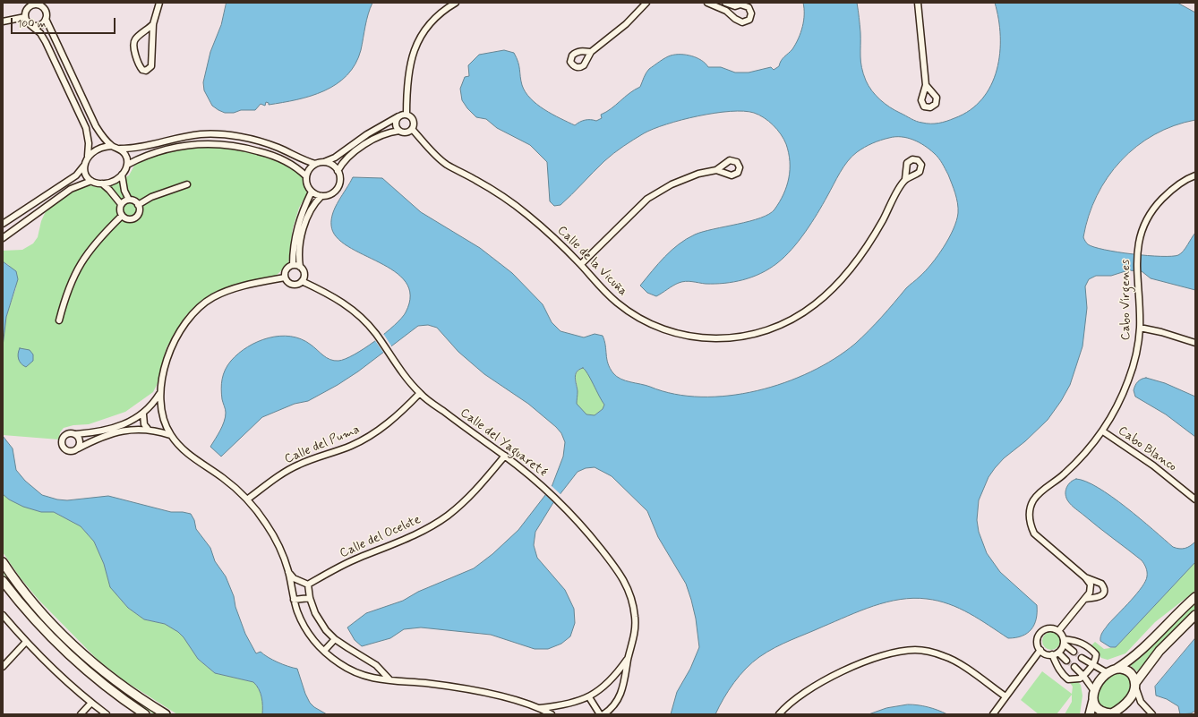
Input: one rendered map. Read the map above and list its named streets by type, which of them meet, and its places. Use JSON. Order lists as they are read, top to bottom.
{
  "streets": {
    "street": [
      "Calle de la Vicuña",
      "Cabo Vírgenes",
      "Calle del Yaguareté",
      "Calle del Puma",
      "Cabo Blanco",
      "Calle del Ocelote"
    ]
  },
  "crossings": [
    ["Cabo Vírgenes", "Cabo Blanco"],
    ["Calle del Yaguareté", "Calle del Puma"],
    ["Calle del Yaguareté", "Calle del Ocelote"]
  ],
  "scale_bar": "100 m"
}
